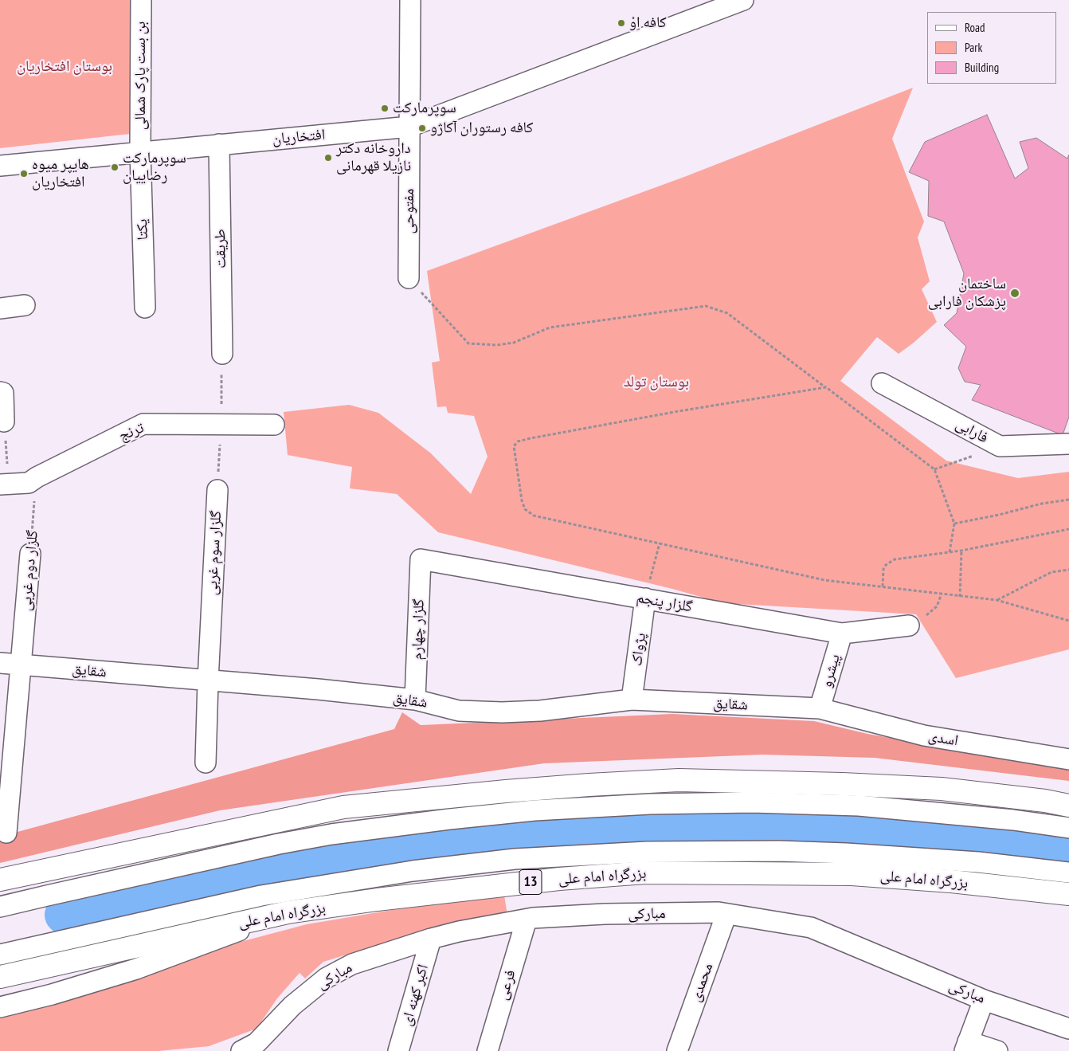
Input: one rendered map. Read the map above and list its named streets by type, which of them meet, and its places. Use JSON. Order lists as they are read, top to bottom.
{
  "streets": {
    "highway": ["بزرگراه امام علی", "13"],
    "street": [
      "بن بست پارک شمالی",
      "افتخاریان",
      "مفتوحی",
      "یکتا",
      "طریقت",
      "فارابی",
      "ترنج",
      "گلزار سوم غربی",
      "گلزار دوم غربی",
      "گلزار پنجم",
      "گلزار چهارم",
      "پژواک",
      "شقایق",
      "پیشرو",
      "اسدی",
      "مبارکی",
      "محمدی",
      "فرعی",
      "اکبر کهنه ای"
    ]
  },
  "crossings": [
    ["بن بست پارک شمالی", "افتخاریان"],
    ["بن بست پارک شمالی", "یکتا"],
    ["افتخاریان", "مفتوحی"],
    ["افتخاریان", "یکتا"],
    ["افتخاریان", "طریقت"],
    ["طریقت", "گلزار سوم غربی"],
    ["ترنج", "گلزار سوم غربی"],
    ["ترنج", "گلزار دوم غربی"],
    ["گلزار سوم غربی", "شقایق"],
    ["گلزار دوم غربی", "شقایق"],
    ["گلزار پنجم", "گلزار چهارم"],
    ["گلزار پنجم", "پژواک"],
    ["گلزار پنجم", "پیشرو"],
    ["گلزار چهارم", "شقایق"],
    ["پژواک", "شقایق"],
    ["شقایق", "پیشرو"],
    ["شقایق", "اسدی"],
    ["پیشرو", "اسدی"],
    ["مبارکی", "محمدی"],
    ["مبارکی", "فرعی"],
    ["مبارکی", "اکبر کهنه ای"]
  ],
  "parks": ["بوستان افتخاریان", "بوستان تولد"],
  "places": [
    "کافه اِوْ",
    "سوپرمارکت",
    "کافه رستوران آکاژو",
    "داروخانه دکتر نازیلا قهرمانی",
    "سوپرمارکت رضاییان",
    "هایپر میوه افتخاریان",
    "ساختمان پزشکان فارابی"
  ],
  "legend": ["Road", "Park", "Building"]
}
